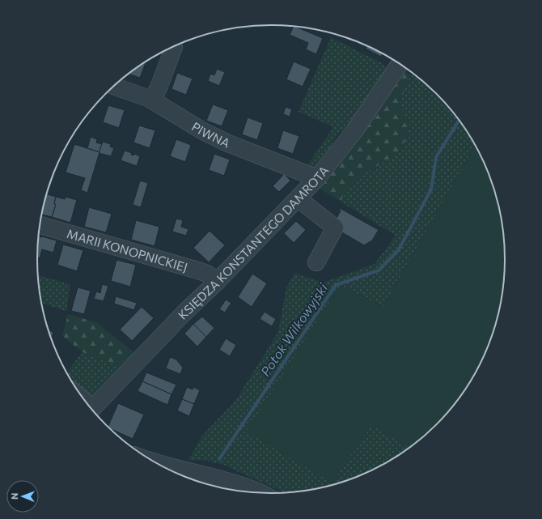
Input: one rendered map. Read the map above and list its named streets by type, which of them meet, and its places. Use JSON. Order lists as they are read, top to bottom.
{
  "streets": {
    "street": ["PIWNA", "KSIĘDZA KONSTANTEGO DAMROTA", "MARII KONOPNICKIEJ"]
  },
  "crossings": [
    ["PIWNA", "KSIĘDZA KONSTANTEGO DAMROTA"],
    ["KSIĘDZA KONSTANTEGO DAMROTA", "MARII KONOPNICKIEJ"]
  ],
  "water": ["Potok Wilkowyjski"],
  "north": "left"
}
